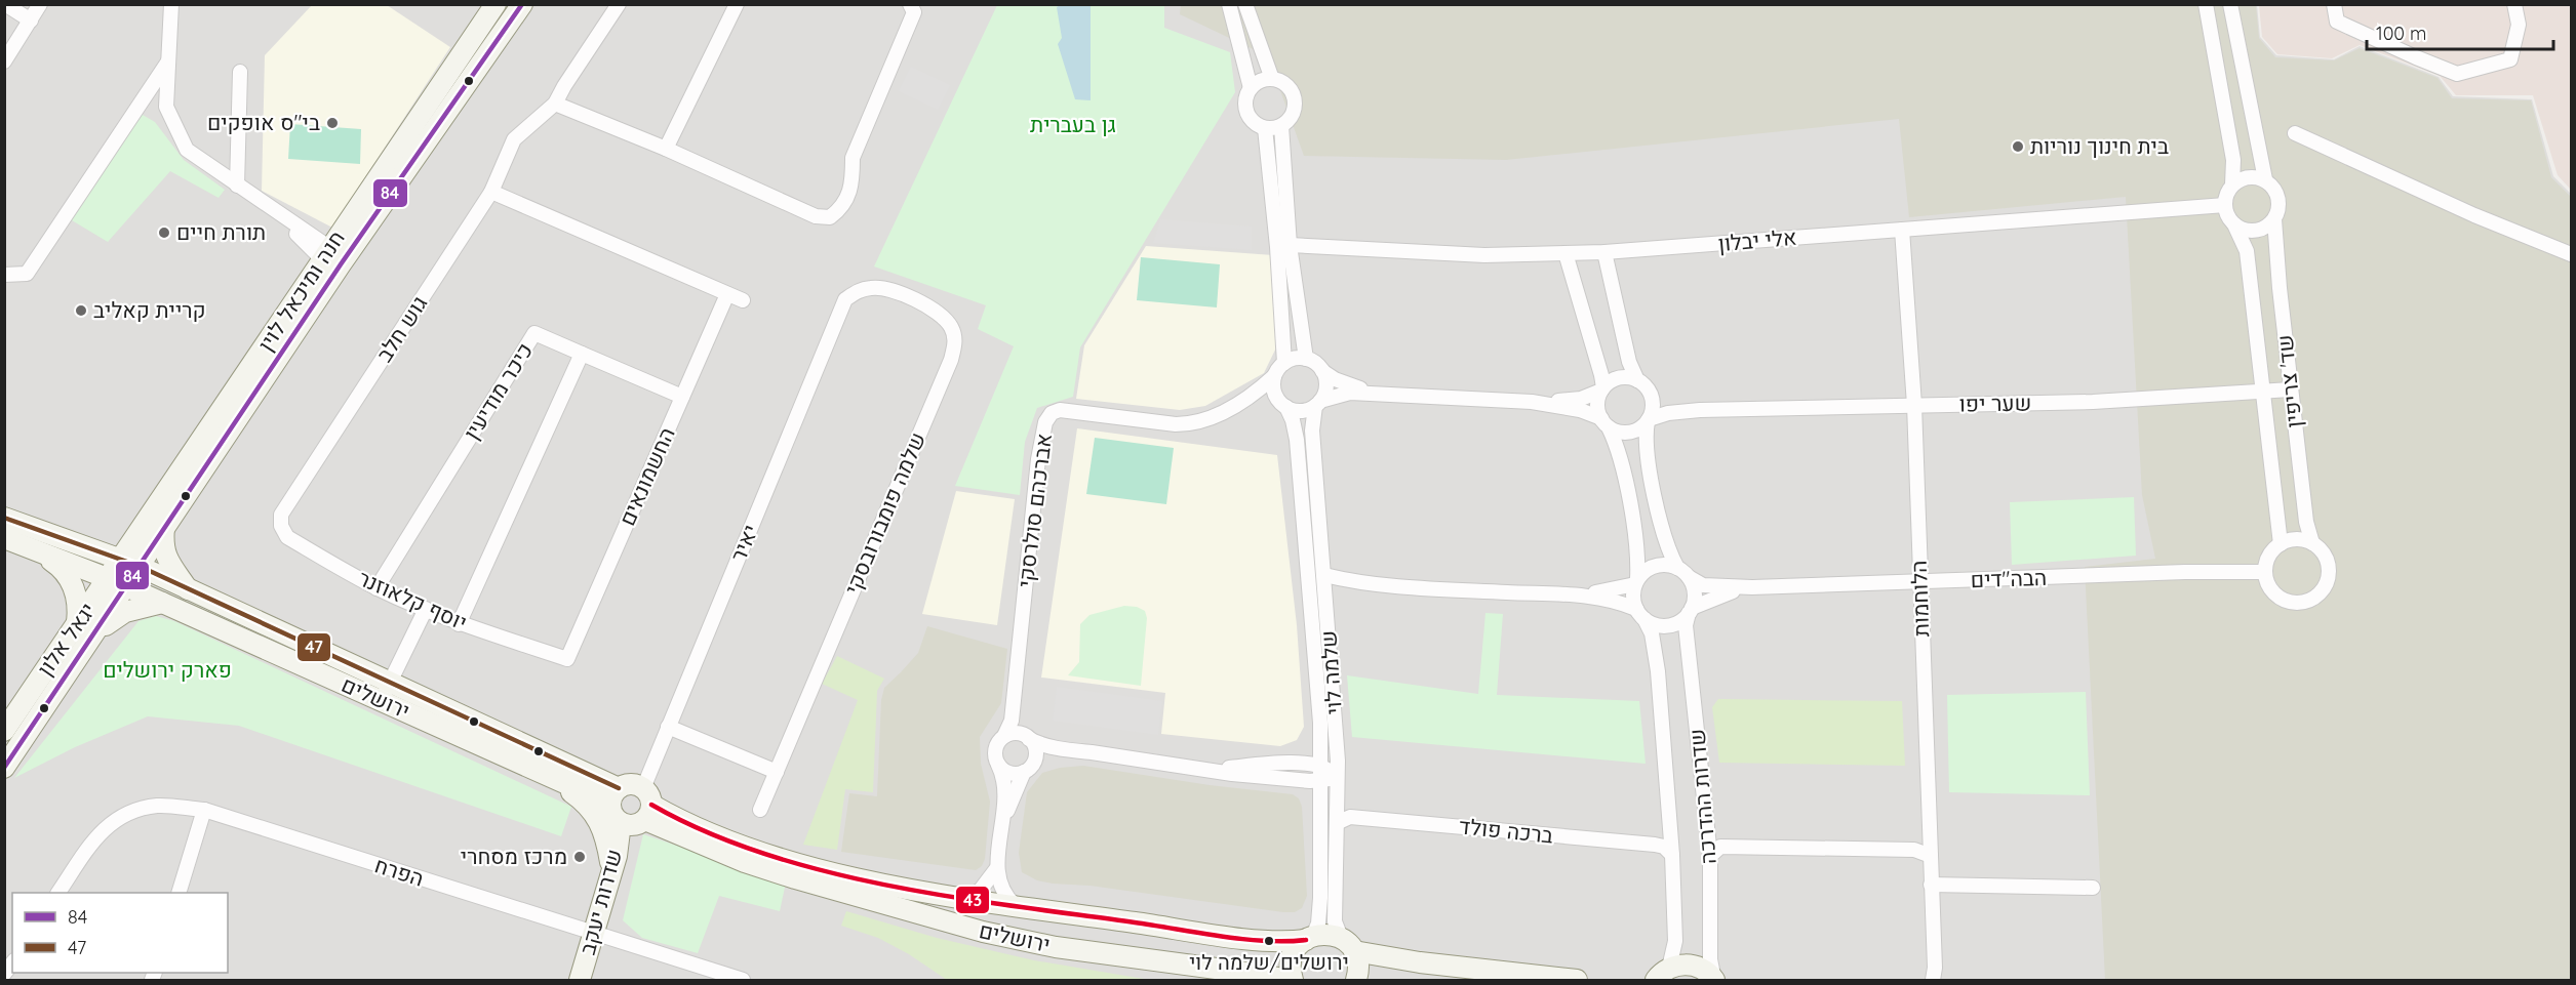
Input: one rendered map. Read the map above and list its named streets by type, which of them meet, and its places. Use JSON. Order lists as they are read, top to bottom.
{
  "streets": {
    "street": [
      "אלי יבלון",
      "חנה ומיכאל לוין",
      "גוש חלב",
      "שד' צריפין",
      "כיכר מודיעין",
      "שער יפו",
      "החשמונאים",
      "אברכהם סולרסקי",
      "שלמה פומבורובסקי",
      "יאיר",
      "הבה\"דים",
      "הלוחמות",
      "יוסף קלאוזנר",
      "יגאל אלון",
      "שלמה לוי",
      "ירושלים",
      "שדרות ההדרכה",
      "ברכה פולד",
      "הפרח",
      "שדרות יעקב"
    ]
  },
  "crossings": [
    ["אלי יבלון", "שד' צריפין"],
    ["אלי יבלון", "הלוחמות"],
    ["חנה ומיכאל לוין", "יגאל אלון"],
    ["חנה ומיכאל לוין", "ירושלים"],
    ["גוש חלב", "יוסף קלאוזנר"],
    ["שד' צריפין", "שער יפו"],
    ["שד' צריפין", "הבה\"דים"],
    ["כיכר מודיעין", "יוסף קלאוזנר"],
    ["שער יפו", "הלוחמות"],
    ["החשמונאים", "יוסף קלאוזנר"],
    ["אברכהם סולרסקי", "שלמה לוי"],
    ["שלמה פומבורובסקי", "יאיר"],
    ["יאיר", "ירושלים"],
    ["יאיר", "שדרות יעקב"],
    ["הבה\"דים", "הלוחמות"],
    ["הבה\"דים", "שדרות ההדרכה"],
    ["יגאל אלון", "ירושלים"],
    ["שלמה לוי", "ירושלים"],
    ["שלמה לוי", "ברכה פולד"],
    ["ירושלים", "שדרות יעקב"],
    ["שדרות ההדרכה", "ברכה פולד"],
    ["הפרח", "שדרות יעקב"]
  ],
  "parks": ["גן בעברית", "פארק ירושלים"],
  "places": [
    "בי\"ס אופקים",
    "בית חינוך נוריות",
    "תורת חיים",
    "קריית קאליב",
    "מרכז מסחרי",
    "ירושלים/שלמה לוי"
  ],
  "lines": ["transit line 84", "transit line 47", "transit line 43"],
  "legend": ["84", "47"],
  "scale_bar": "100 m"
}
